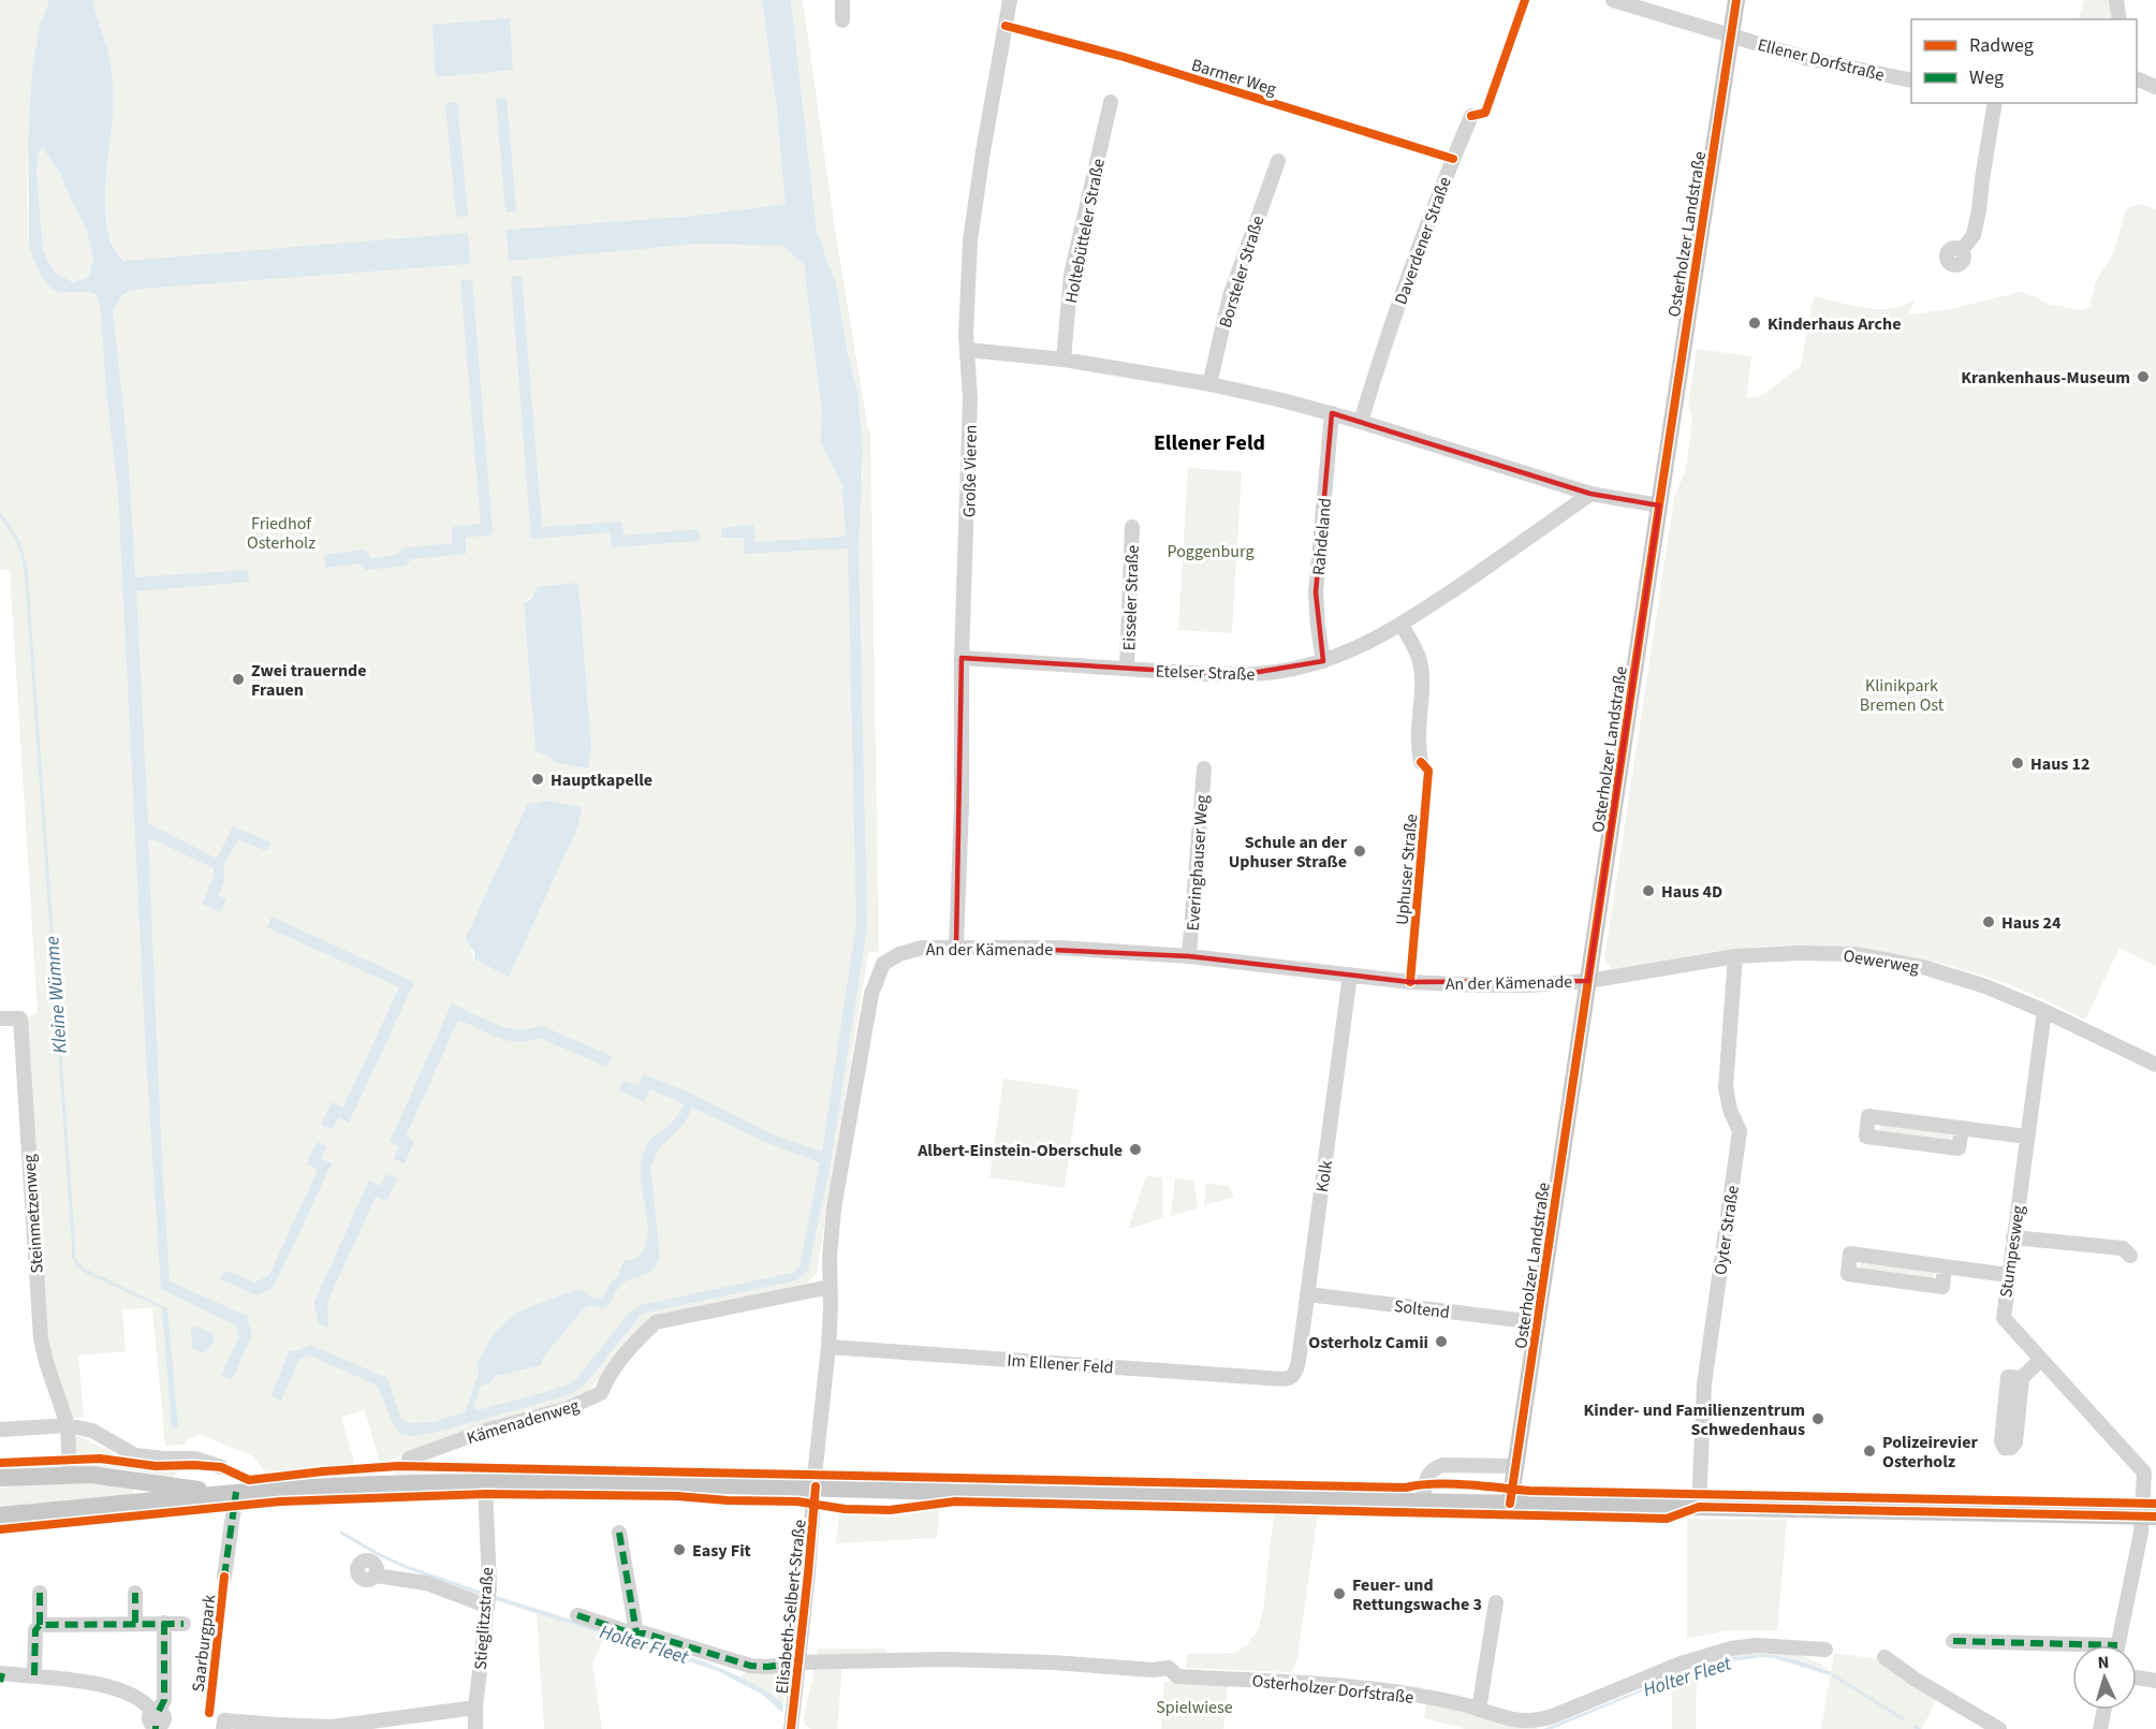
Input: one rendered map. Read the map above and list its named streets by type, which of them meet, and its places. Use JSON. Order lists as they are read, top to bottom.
{
  "streets": {
    "main road": ["Osterholzer Landstraße"],
    "street": [
      "Ellener Dorfstraße",
      "Holtebütteler Straße",
      "Daverdener Straße",
      "Borsteler Straße",
      "Große Vieren",
      "Rahdeland",
      "Eisseler Straße",
      "Etelser Straße",
      "Everinghauser Weg",
      "An der Kämenade",
      "Oewerweg",
      "Kolk",
      "Steinmetzenweg",
      "Oyter Straße",
      "Stumpesweg",
      "Soltend",
      "Im Ellener Feld",
      "Kämenadenweg",
      "Elisabeth-Selbert-Straße",
      "Stieglitzstraße",
      "Osterholzer Dorfstraße"
    ],
    "cycle path": ["Barmer Weg", "Uphuser Straße", "Saarburgpark"]
  },
  "crossings": [
    ["Ellener Dorfstraße", "Osterholzer Landstraße"],
    ["Osterholzer Landstraße", "An der Kämenade"],
    ["Osterholzer Landstraße", "Oewerweg"],
    ["Osterholzer Landstraße", "Soltend"],
    ["Große Vieren", "Etelser Straße"],
    ["Große Vieren", "An der Kämenade"],
    ["Rahdeland", "Etelser Straße"],
    ["Eisseler Straße", "Etelser Straße"],
    ["Everinghauser Weg", "An der Kämenade"],
    ["An der Kämenade", "Oewerweg"],
    ["An der Kämenade", "Kolk"],
    ["An der Kämenade", "Im Ellener Feld"],
    ["An der Kämenade", "Kämenadenweg"],
    ["An der Kämenade", "Elisabeth-Selbert-Straße"],
    ["Oewerweg", "Oyter Straße"],
    ["Oewerweg", "Stumpesweg"],
    ["Kolk", "Soltend"],
    ["Kolk", "Im Ellener Feld"],
    ["Elisabeth-Selbert-Straße", "Osterholzer Dorfstraße"]
  ],
  "districts": ["Ellener Feld"],
  "water": ["Kleine Wümme", "Holter Fleet"],
  "parks": [
    "Friedhof Osterholz",
    "Poggenburg",
    "Klinikpark Bremen Ost",
    "Spielwiese"
  ],
  "places": [
    "Kinderhaus Arche",
    "Krankenhaus-Museum",
    "Zwei trauernde Frauen",
    "Haus 12",
    "Hauptkapelle",
    "Schule an der Uphuser Straße",
    "Haus 4D",
    "Haus 24",
    "Albert-Einstein-Oberschule",
    "Osterholz Camii",
    "Kinder- und Familienzentrum Schwedenhaus",
    "Polizeirevier Osterholz",
    "Easy Fit",
    "Feuer- und Rettungswache 3"
  ],
  "legend": ["Radweg", "Weg"],
  "north": "top"
}
